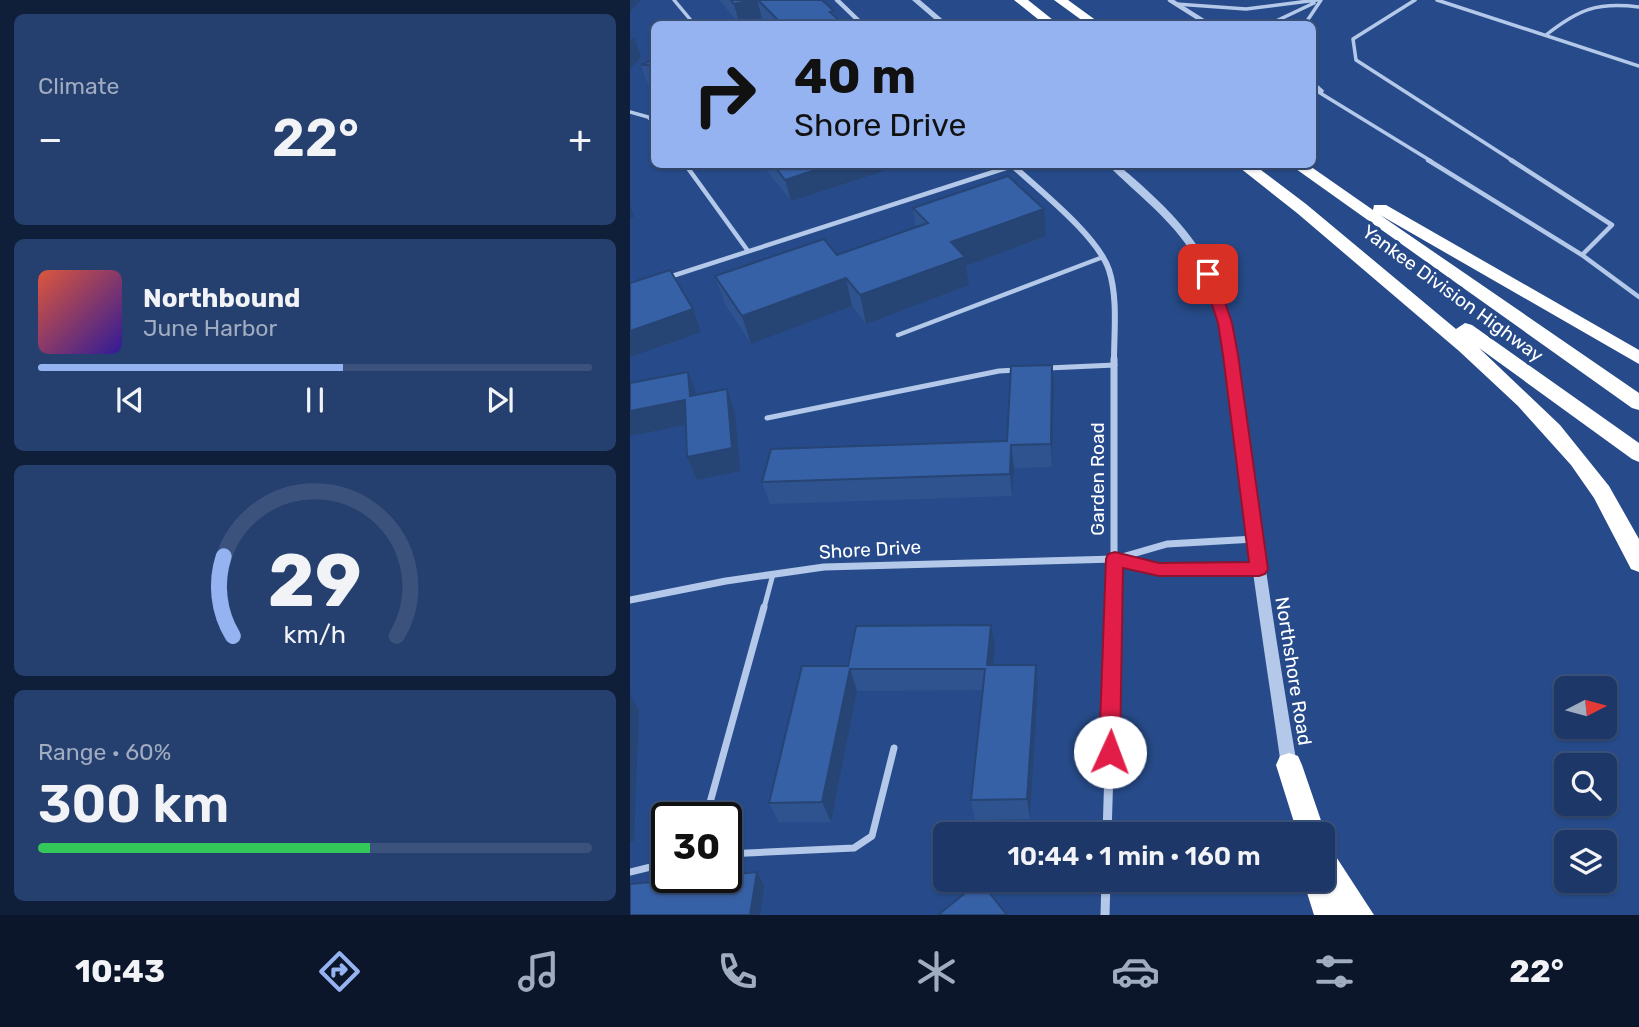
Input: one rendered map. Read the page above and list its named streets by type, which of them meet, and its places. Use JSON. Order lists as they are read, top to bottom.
{
  "streets": {
    "highway": ["Yankee Division Highway"],
    "street": ["Garden Road", "Shore Drive", "Northshore Road"]
  },
  "crossings": [
    ["Garden Road", "Shore Drive"],
    ["Shore Drive", "Northshore Road"]
  ],
  "north": "right",
  "page": {
    "tile": [
      "Climate",
      ["Range · 60%", "300 km"]
    ],
    "turn": ["40 m", "Shore Drive"],
    "heat": ["−", "22°", "+"],
    "song": ["Northbound", "June Harbor"],
    "limit": "30",
    "trip": "10:44 · 1 min · 160 m",
    "tabs": ["10:43", "22°"],
    "gauge": ["29", "km/h"]
  }
}
